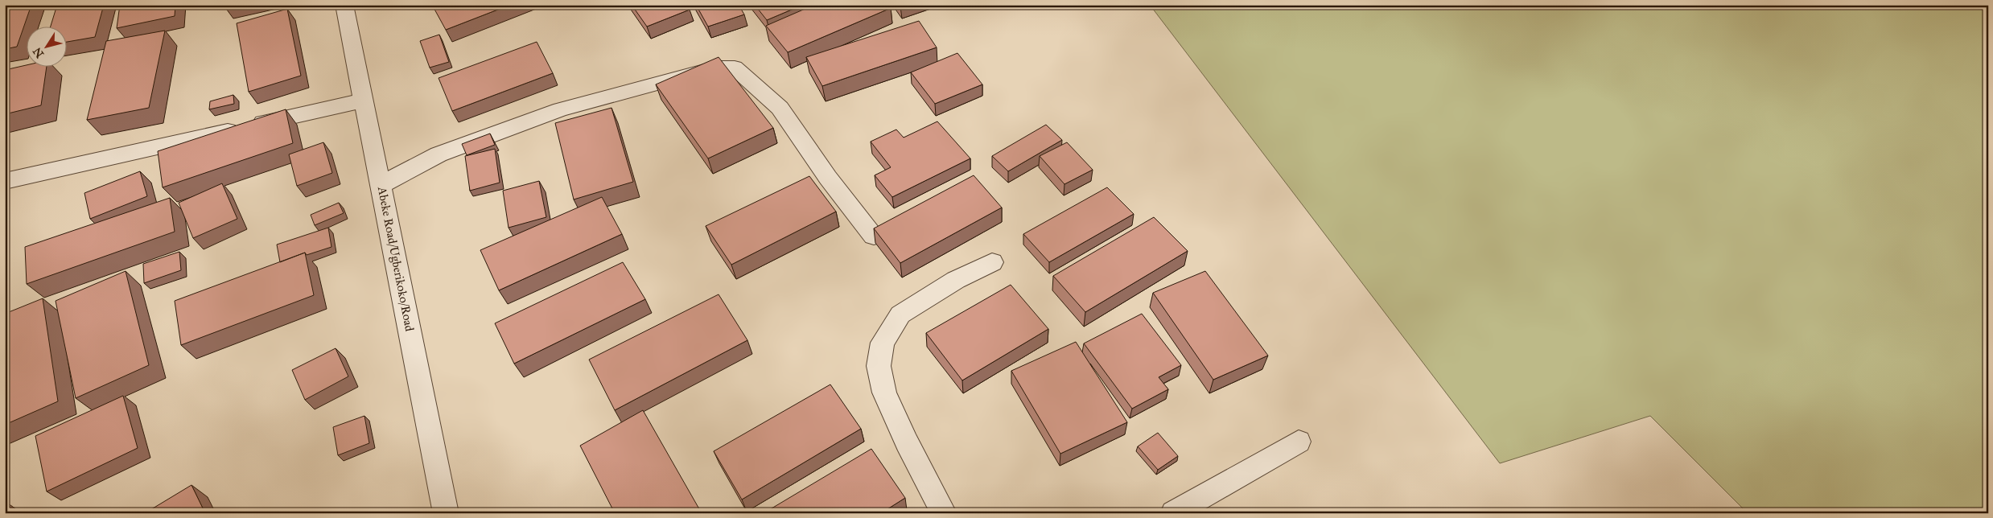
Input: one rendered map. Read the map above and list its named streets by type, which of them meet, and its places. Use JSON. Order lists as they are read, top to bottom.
{
  "streets": {
    "street": ["Abeke Road/Ugberikoko/Road"]
  },
  "north": "bottom left"
}
